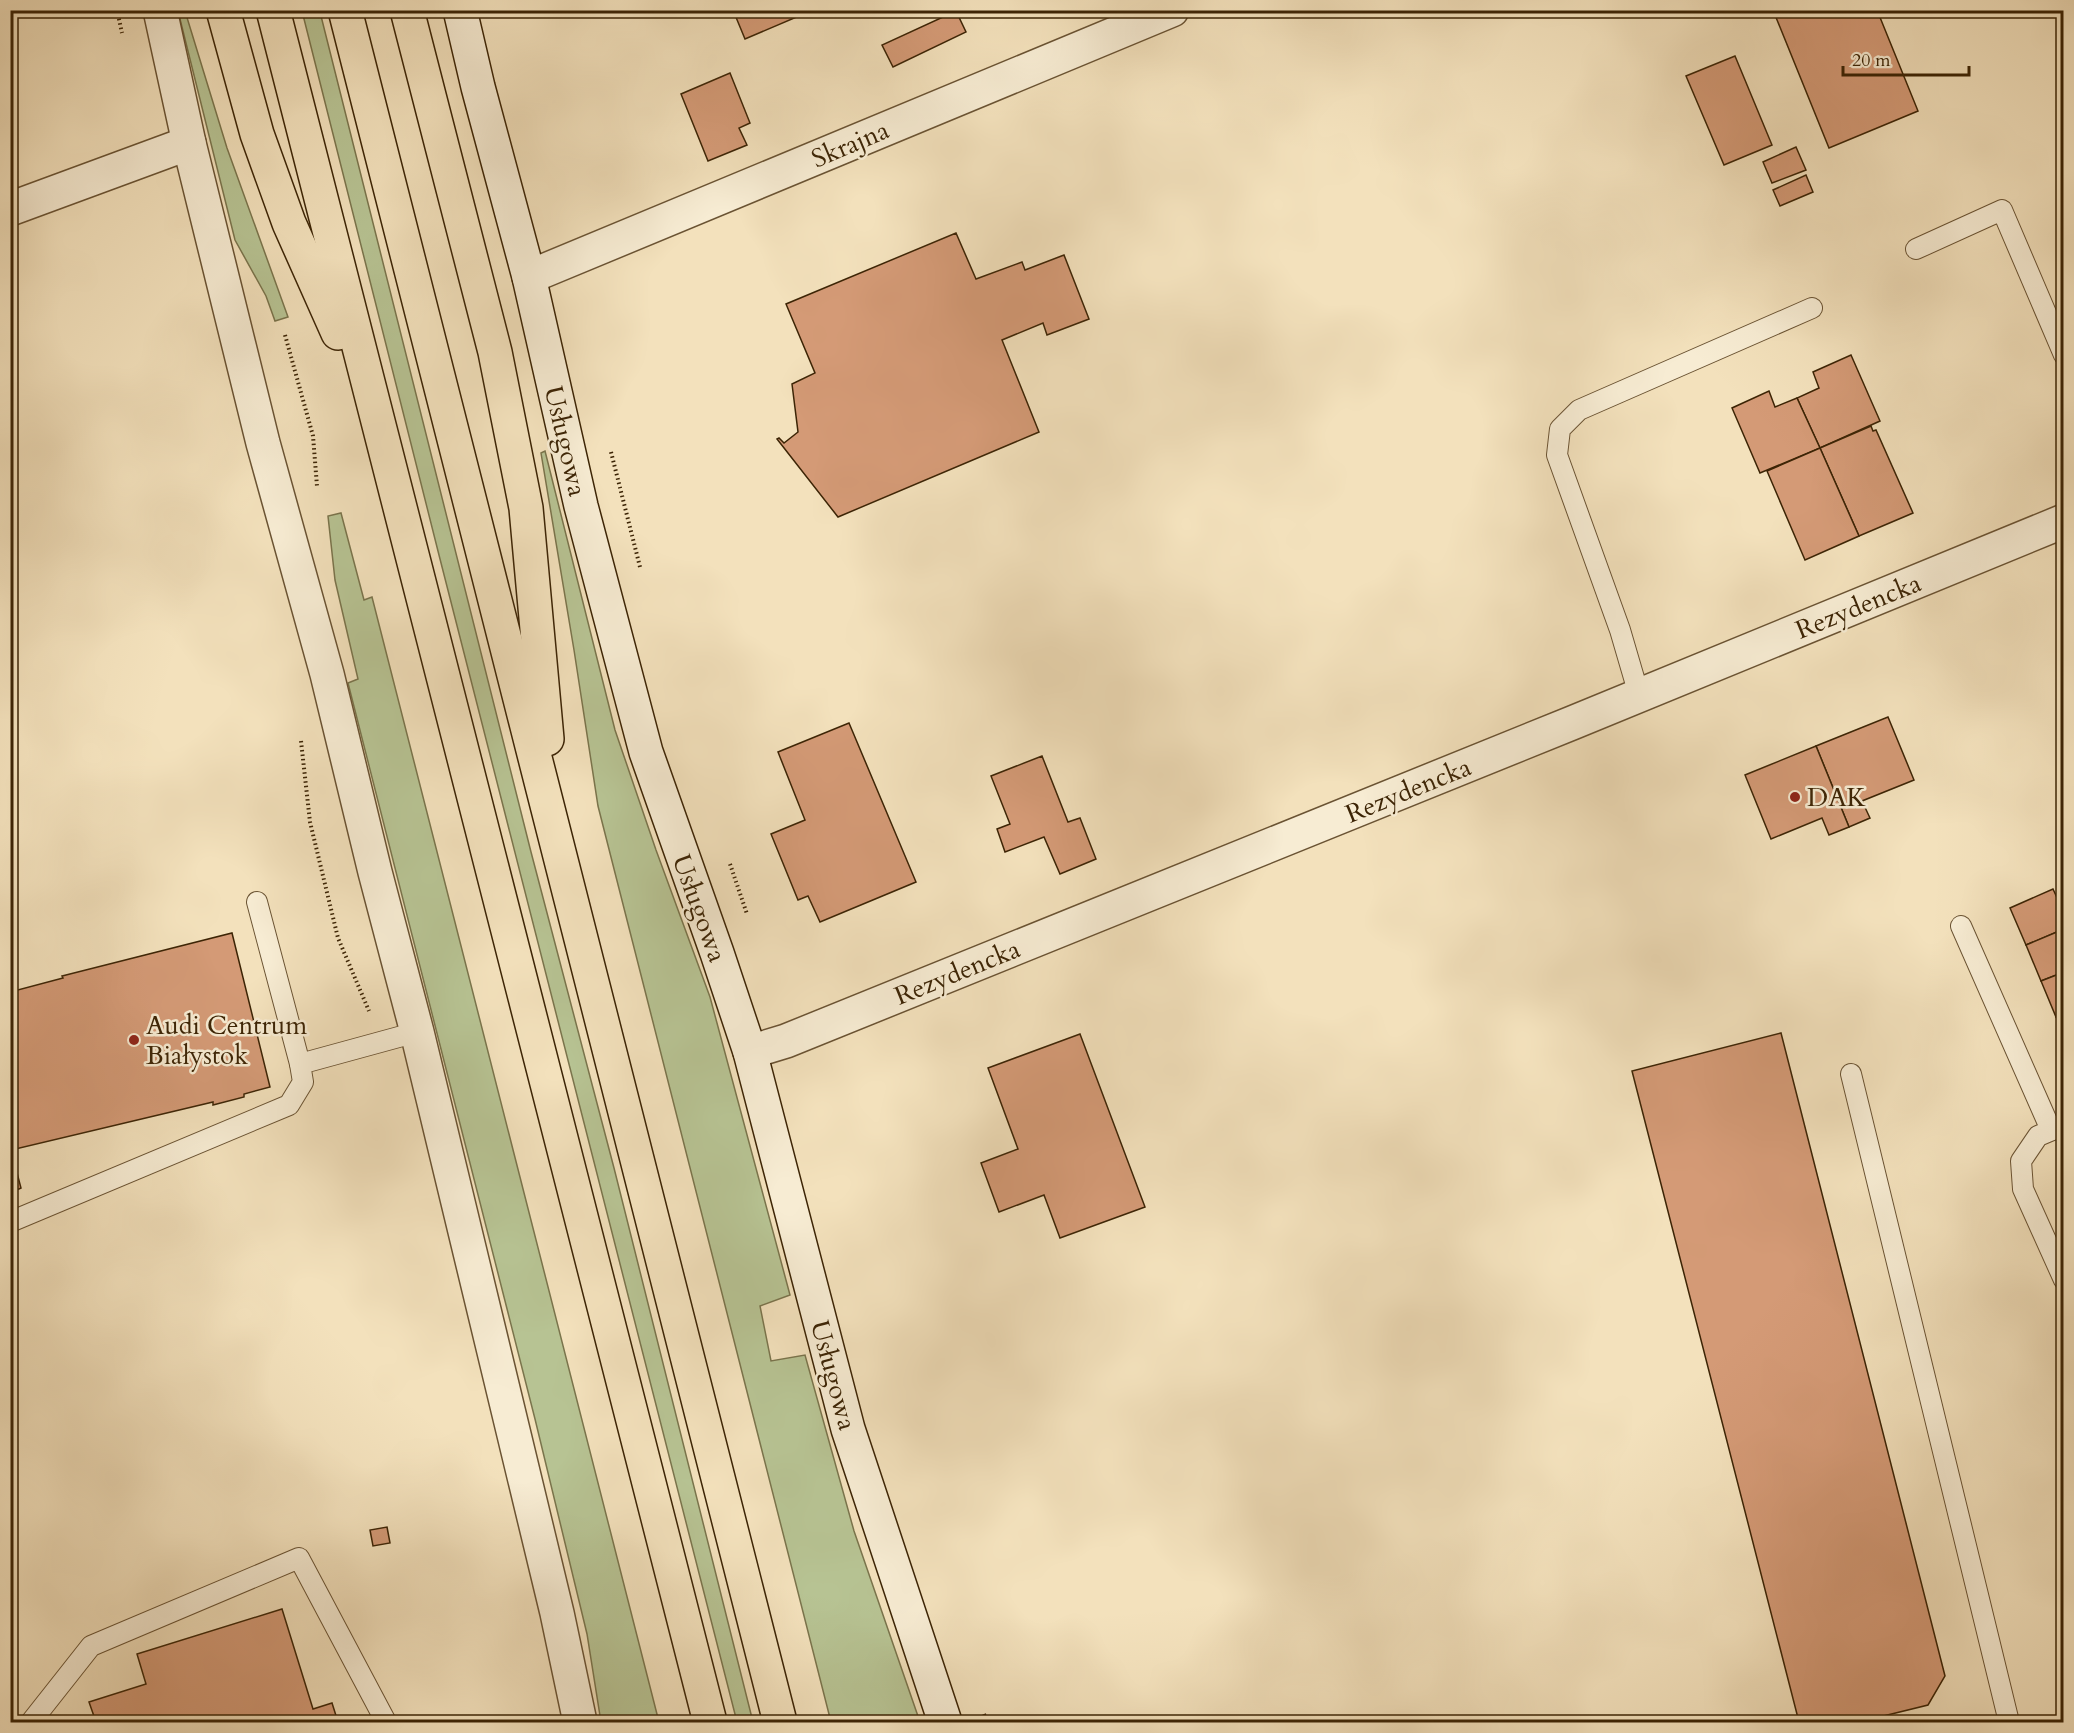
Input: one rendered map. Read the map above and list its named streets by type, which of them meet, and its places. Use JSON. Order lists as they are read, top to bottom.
{
  "streets": {
    "street": ["Skrajna", "Usługowa", "Rezydencka"]
  },
  "crossings": [
    ["Skrajna", "Usługowa"],
    ["Usługowa", "Rezydencka"]
  ],
  "places": ["DAK", "Audi Centrum Białystok"],
  "scale_bar": "20 m"
}
